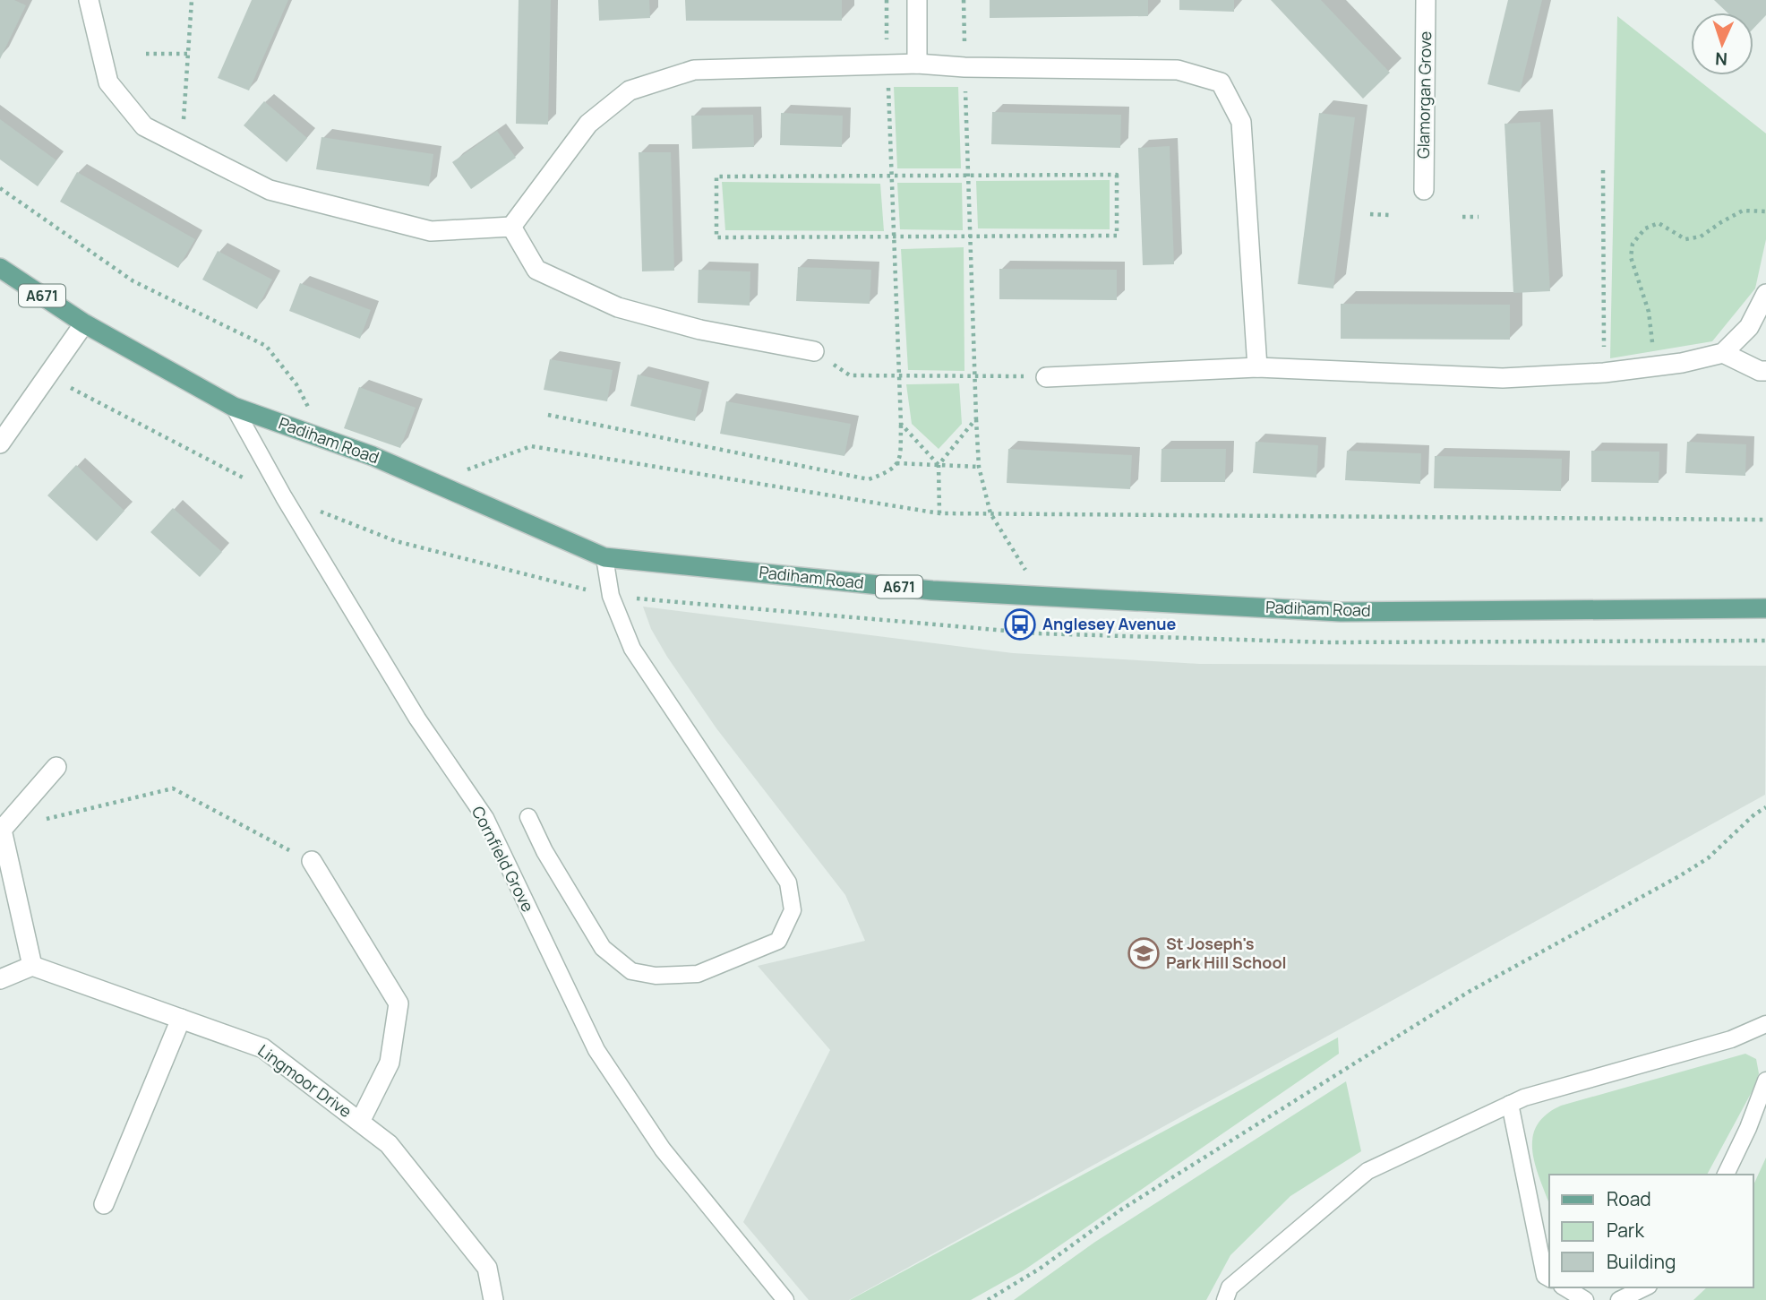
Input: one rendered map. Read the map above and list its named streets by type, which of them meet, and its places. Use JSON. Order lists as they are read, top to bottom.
{
  "streets": {
    "main road": ["A671", "Padiham Road"],
    "street": ["Glamorgan Grove", "Lingmoor Drive"],
    "lane": ["Cornfield Grove"]
  },
  "crossings": [
    ["Padiham Road", "Cornfield Grove"]
  ],
  "places": {
    "bus stop": ["Anglesey Avenue"],
    "school or university": ["St Joseph's Park Hill School"]
  },
  "legend": ["Road", "Park", "Building"],
  "north": "bottom"
}
